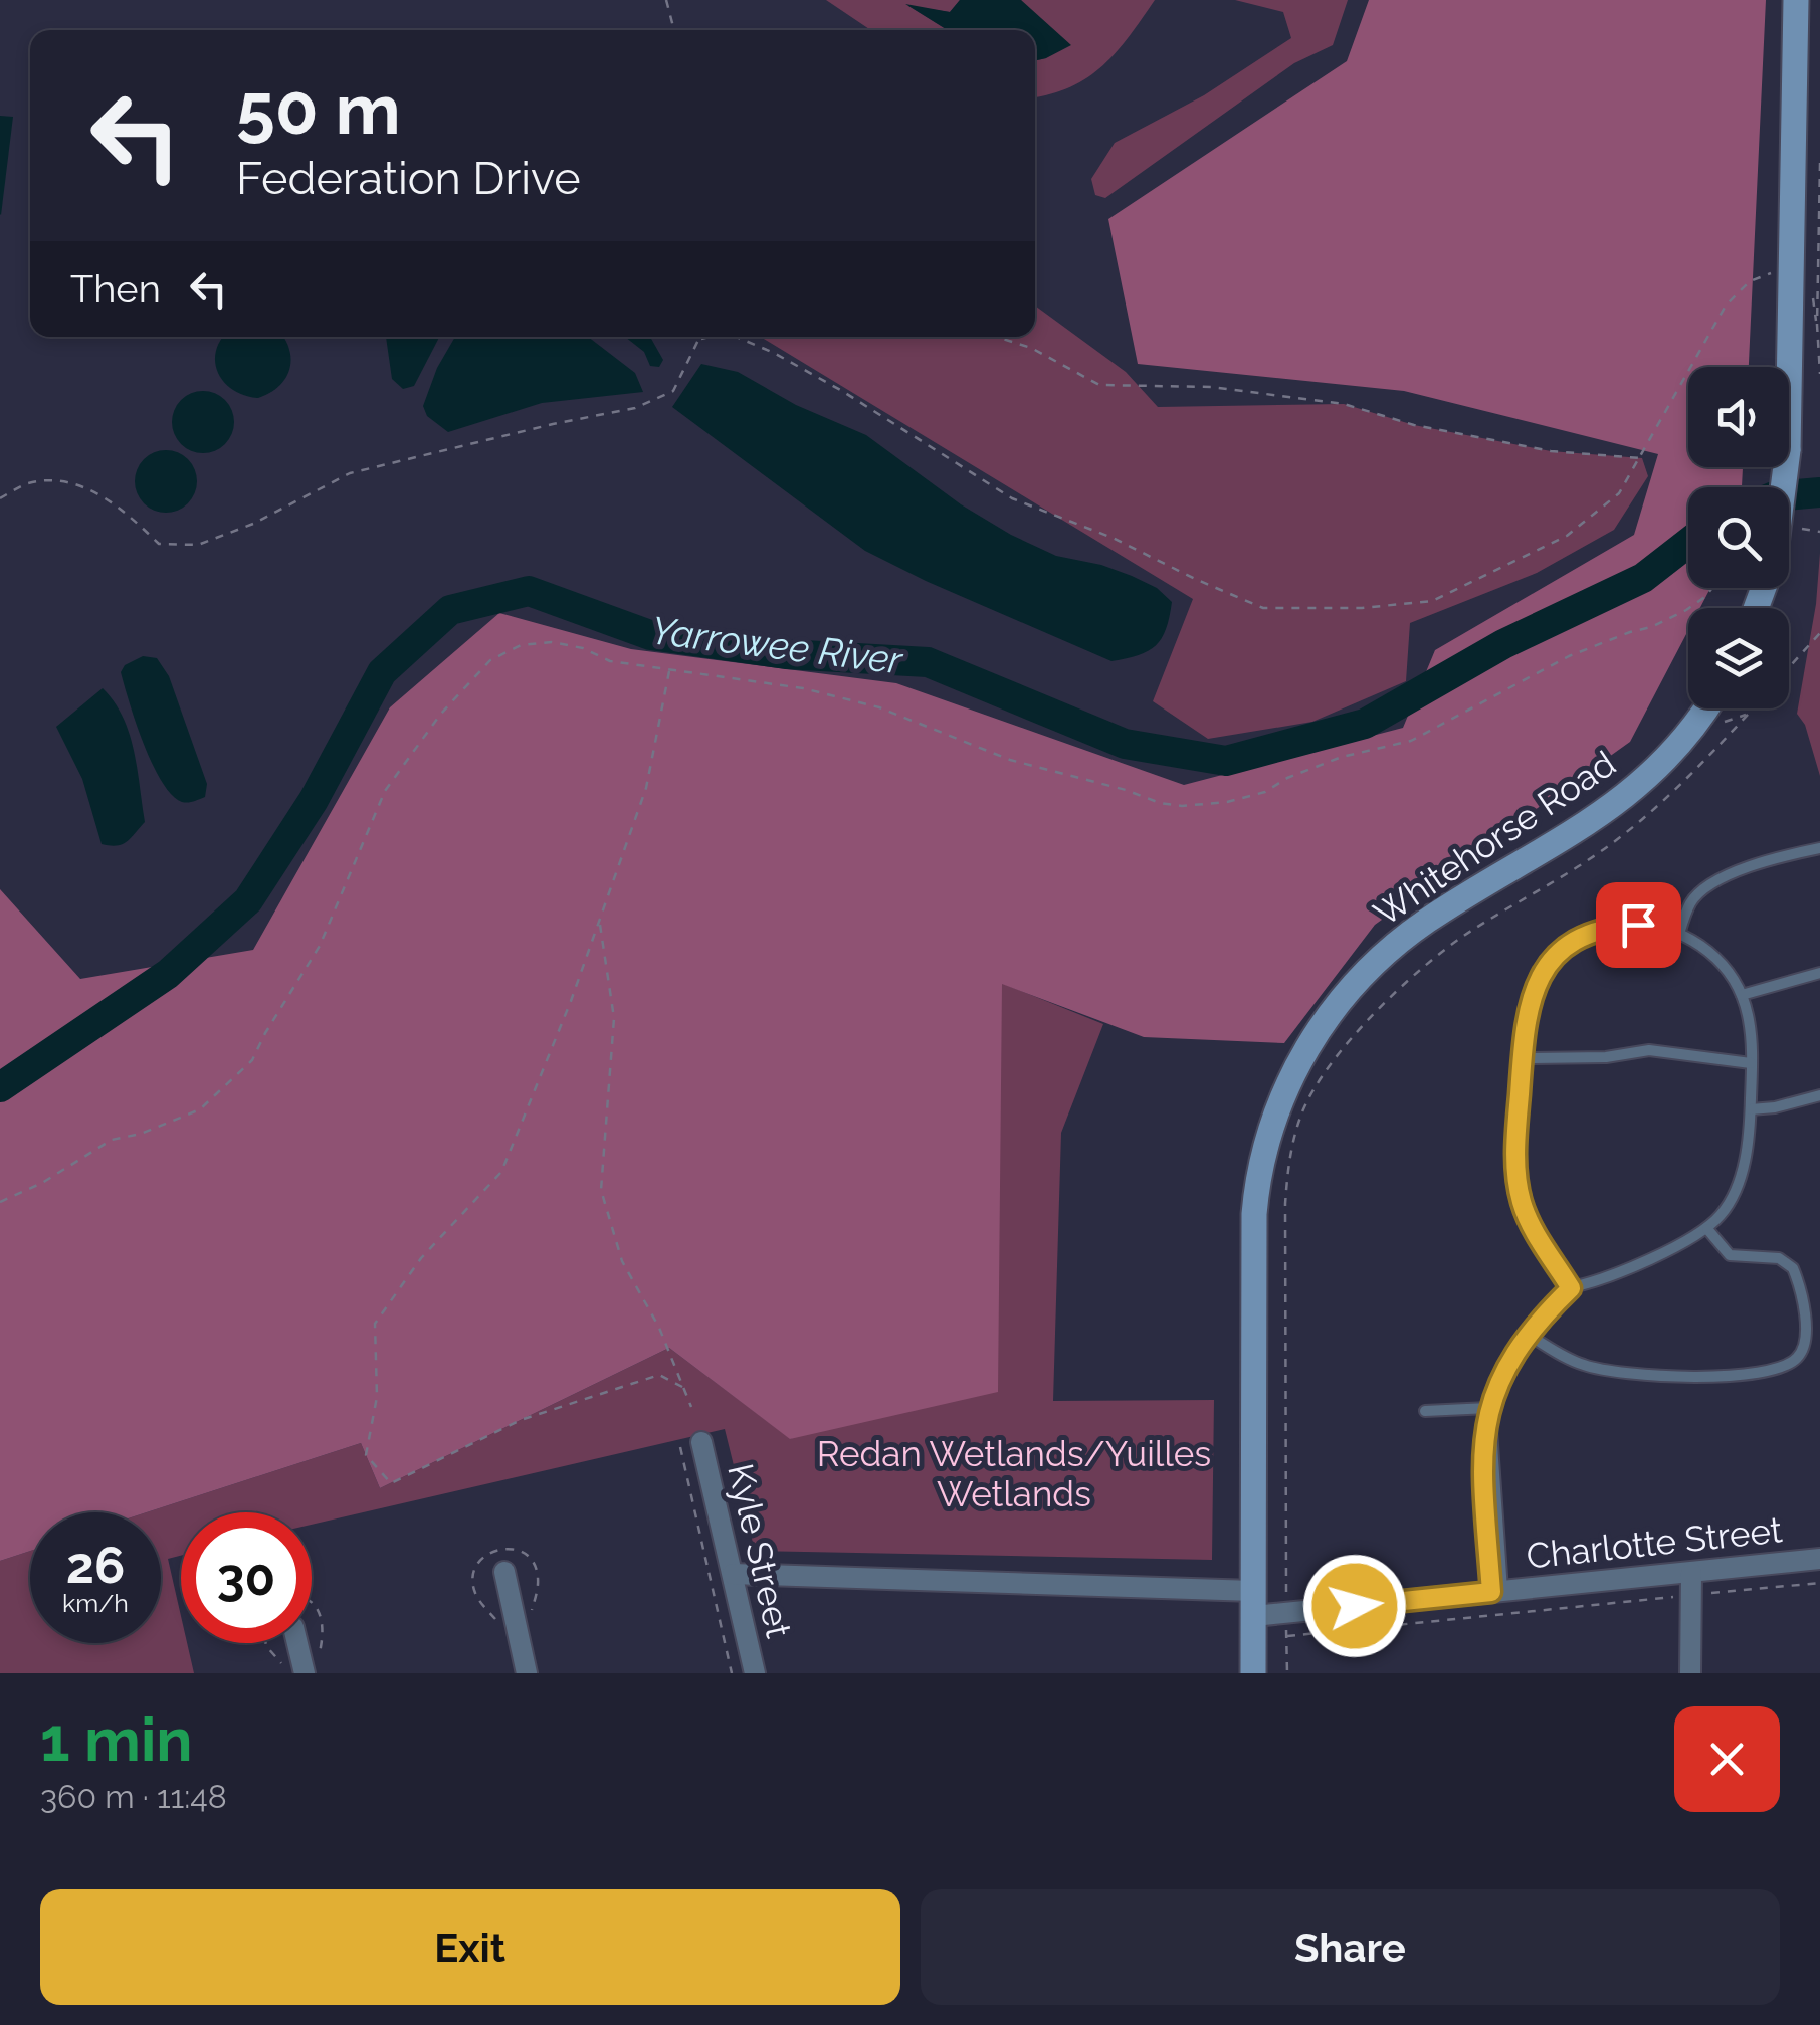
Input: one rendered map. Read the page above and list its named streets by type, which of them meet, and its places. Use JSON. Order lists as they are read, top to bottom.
{
  "streets": {
    "main road": ["Whitehorse Road"],
    "street": ["Charlotte Street", "Kyle Street"]
  },
  "crossings": [
    ["Whitehorse Road", "Charlotte Street"],
    ["Charlotte Street", "Kyle Street"]
  ],
  "water": ["Yarrowee River"],
  "parks": ["Redan Wetlands/Yuilles Wetlands"],
  "page": {
    "turn": ["50 m", "Federation Drive"],
    "then": "Then",
    "speed": "26 km/h",
    "limit": "30",
    "heading": ["1 min", "360 m · 11:48"],
    "buttons": ["Exit", "Share"]
  }
}
